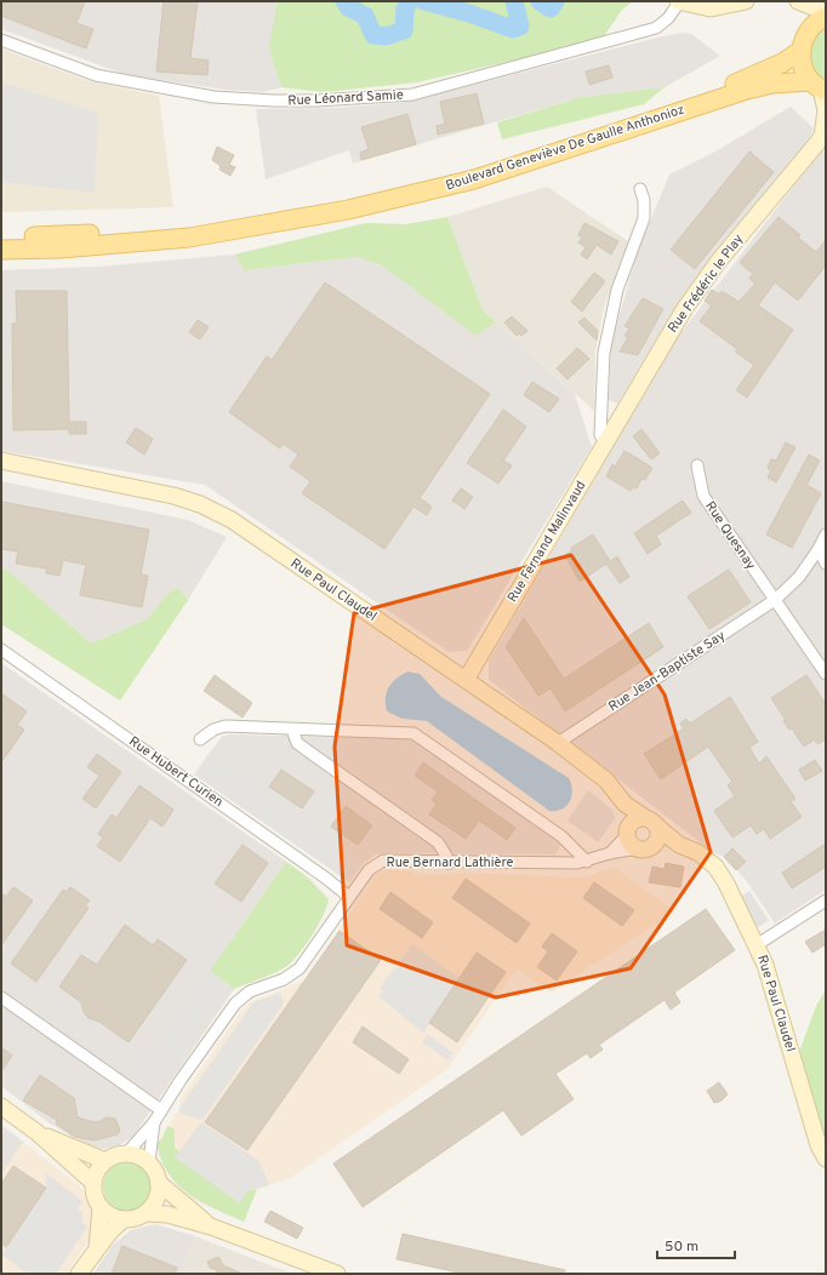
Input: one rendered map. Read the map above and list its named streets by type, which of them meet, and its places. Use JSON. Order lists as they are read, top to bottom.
{
  "streets": {
    "main road": ["Boulevard Geneviève De Gaulle Anthonioz"],
    "street": [
      "Rue Léonard Samie",
      "Rue Frédéric le Play",
      "Rue Quesnay",
      "Rue Fernand Malinvaud",
      "Rue Paul Claudel",
      "Rue Jean-Baptiste Say",
      "Rue Hubert Curien",
      "Rue Bernard Lathière"
    ]
  },
  "crossings": [
    ["Boulevard Geneviève De Gaulle Anthonioz", "Rue Frédéric le Play"],
    ["Rue Frédéric le Play", "Rue Fernand Malinvaud"],
    ["Rue Quesnay", "Rue Jean-Baptiste Say"],
    ["Rue Fernand Malinvaud", "Rue Paul Claudel"],
    ["Rue Paul Claudel", "Rue Jean-Baptiste Say"],
    ["Rue Paul Claudel", "Rue Bernard Lathière"],
    ["Rue Hubert Curien", "Rue Bernard Lathière"]
  ],
  "scale_bar": "50 m"
}
